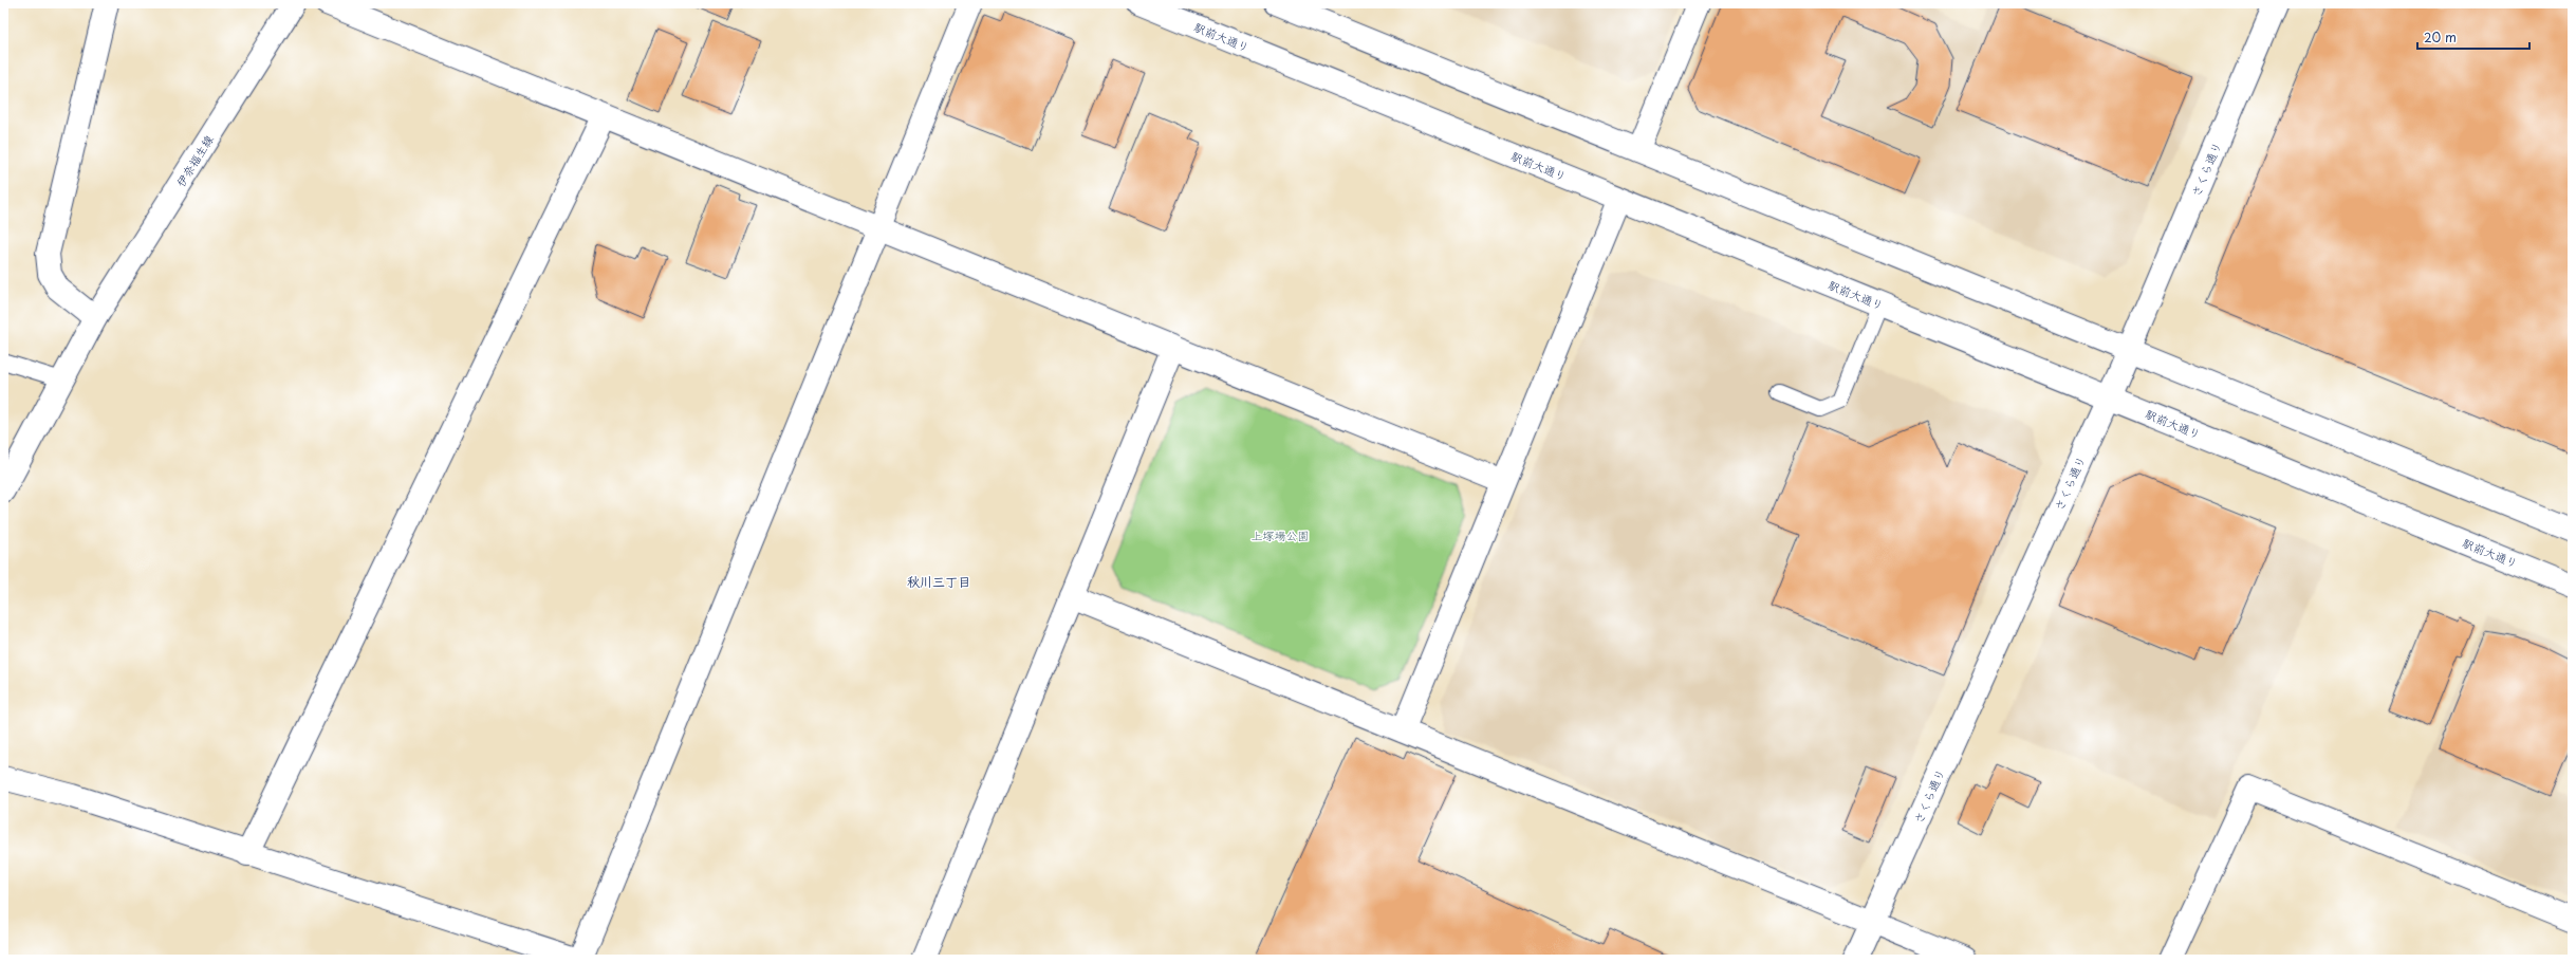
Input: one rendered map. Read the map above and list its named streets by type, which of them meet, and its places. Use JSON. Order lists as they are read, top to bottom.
{
  "streets": {
    "street": ["駅前大通り", "伊奈福生線", "さくら通り"]
  },
  "crossings": [
    ["駅前大通り", "さくら通り"]
  ],
  "districts": ["秋川三丁目"],
  "parks": ["上塚場公園"],
  "scale_bar": "20 m"
}
